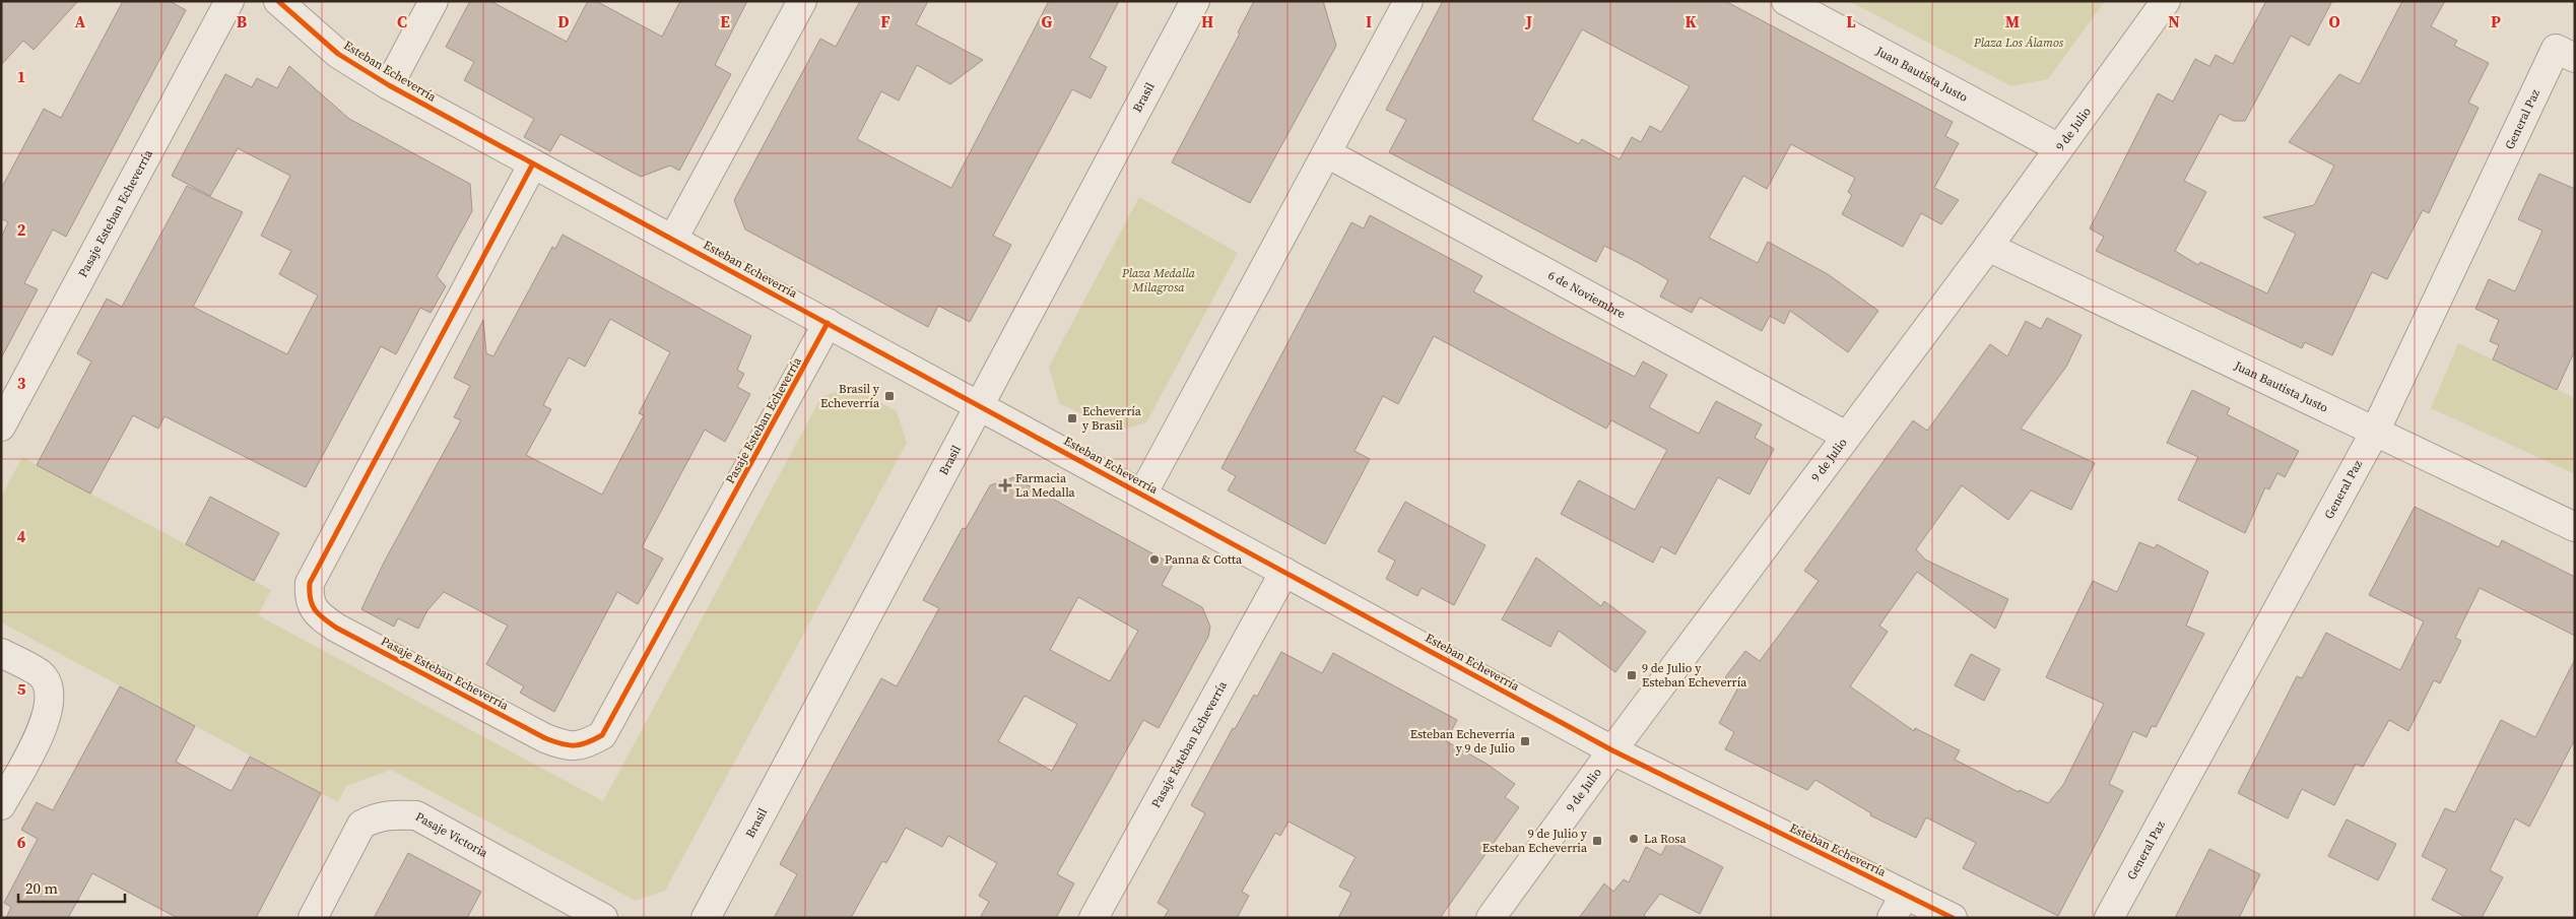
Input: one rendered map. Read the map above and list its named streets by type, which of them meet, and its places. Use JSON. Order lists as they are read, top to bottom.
{
  "streets": {
    "street": [
      "Esteban Echeverría",
      "Juan Bautista Justo",
      "Brasil",
      "General Paz",
      "9 de Julio",
      "Pasaje Esteban Echeverría",
      "6 de Noviembre",
      "Pasaje Victoria"
    ]
  },
  "crossings": [
    ["Esteban Echeverría", "Brasil"],
    ["Esteban Echeverría", "9 de Julio"],
    ["Esteban Echeverría", "Pasaje Esteban Echeverría"],
    ["Juan Bautista Justo", "General Paz"],
    ["Juan Bautista Justo", "9 de Julio"],
    ["9 de Julio", "6 de Noviembre"]
  ],
  "parks": ["Plaza Los Álamos", "Plaza Medalla Milagrosa"],
  "places": {
    "transit": [
      "Brasil y Echeverría",
      "Echeverría y Brasil",
      "9 de Julio y Esteban Echeverría",
      "Esteban Echeverría y 9 de Julio",
      "9 de Julio y Esteban Echeverria"
    ],
    "health": ["Farmacia La Medalla"],
    "other": ["Panna & Cotta", "La Rosa"]
  },
  "scale_bar": "20 m",
  "grid": {
    "columns": [
      "A",
      "B",
      "C",
      "D",
      "E",
      "F",
      "G",
      "H",
      "I",
      "J",
      "K",
      "L",
      "M",
      "N",
      "O",
      "P"
    ],
    "rows": [
      "1",
      "2",
      "3",
      "4",
      "5",
      "6"
    ]
  }
}
